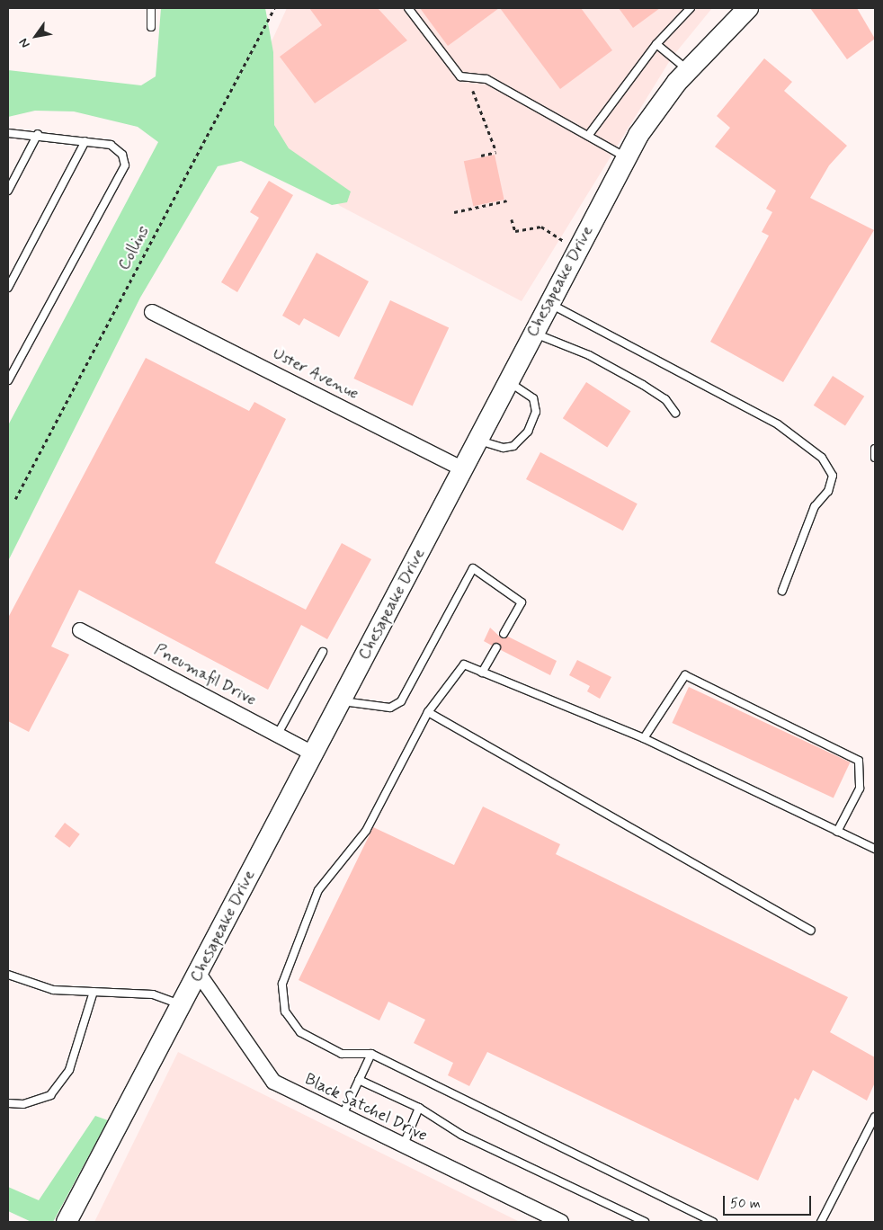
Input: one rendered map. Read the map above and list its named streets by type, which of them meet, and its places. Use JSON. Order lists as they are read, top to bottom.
{
  "streets": {
    "street": [
      "Chesapeake Drive",
      "Uster Avenue",
      "Pneumafil Drive",
      "Black Satchel Drive"
    ],
    "path": ["Collins"]
  },
  "crossings": [
    ["Chesapeake Drive", "Uster Avenue"],
    ["Chesapeake Drive", "Pneumafil Drive"],
    ["Chesapeake Drive", "Black Satchel Drive"]
  ],
  "scale_bar": "50 m",
  "north": "bottom left"
}
